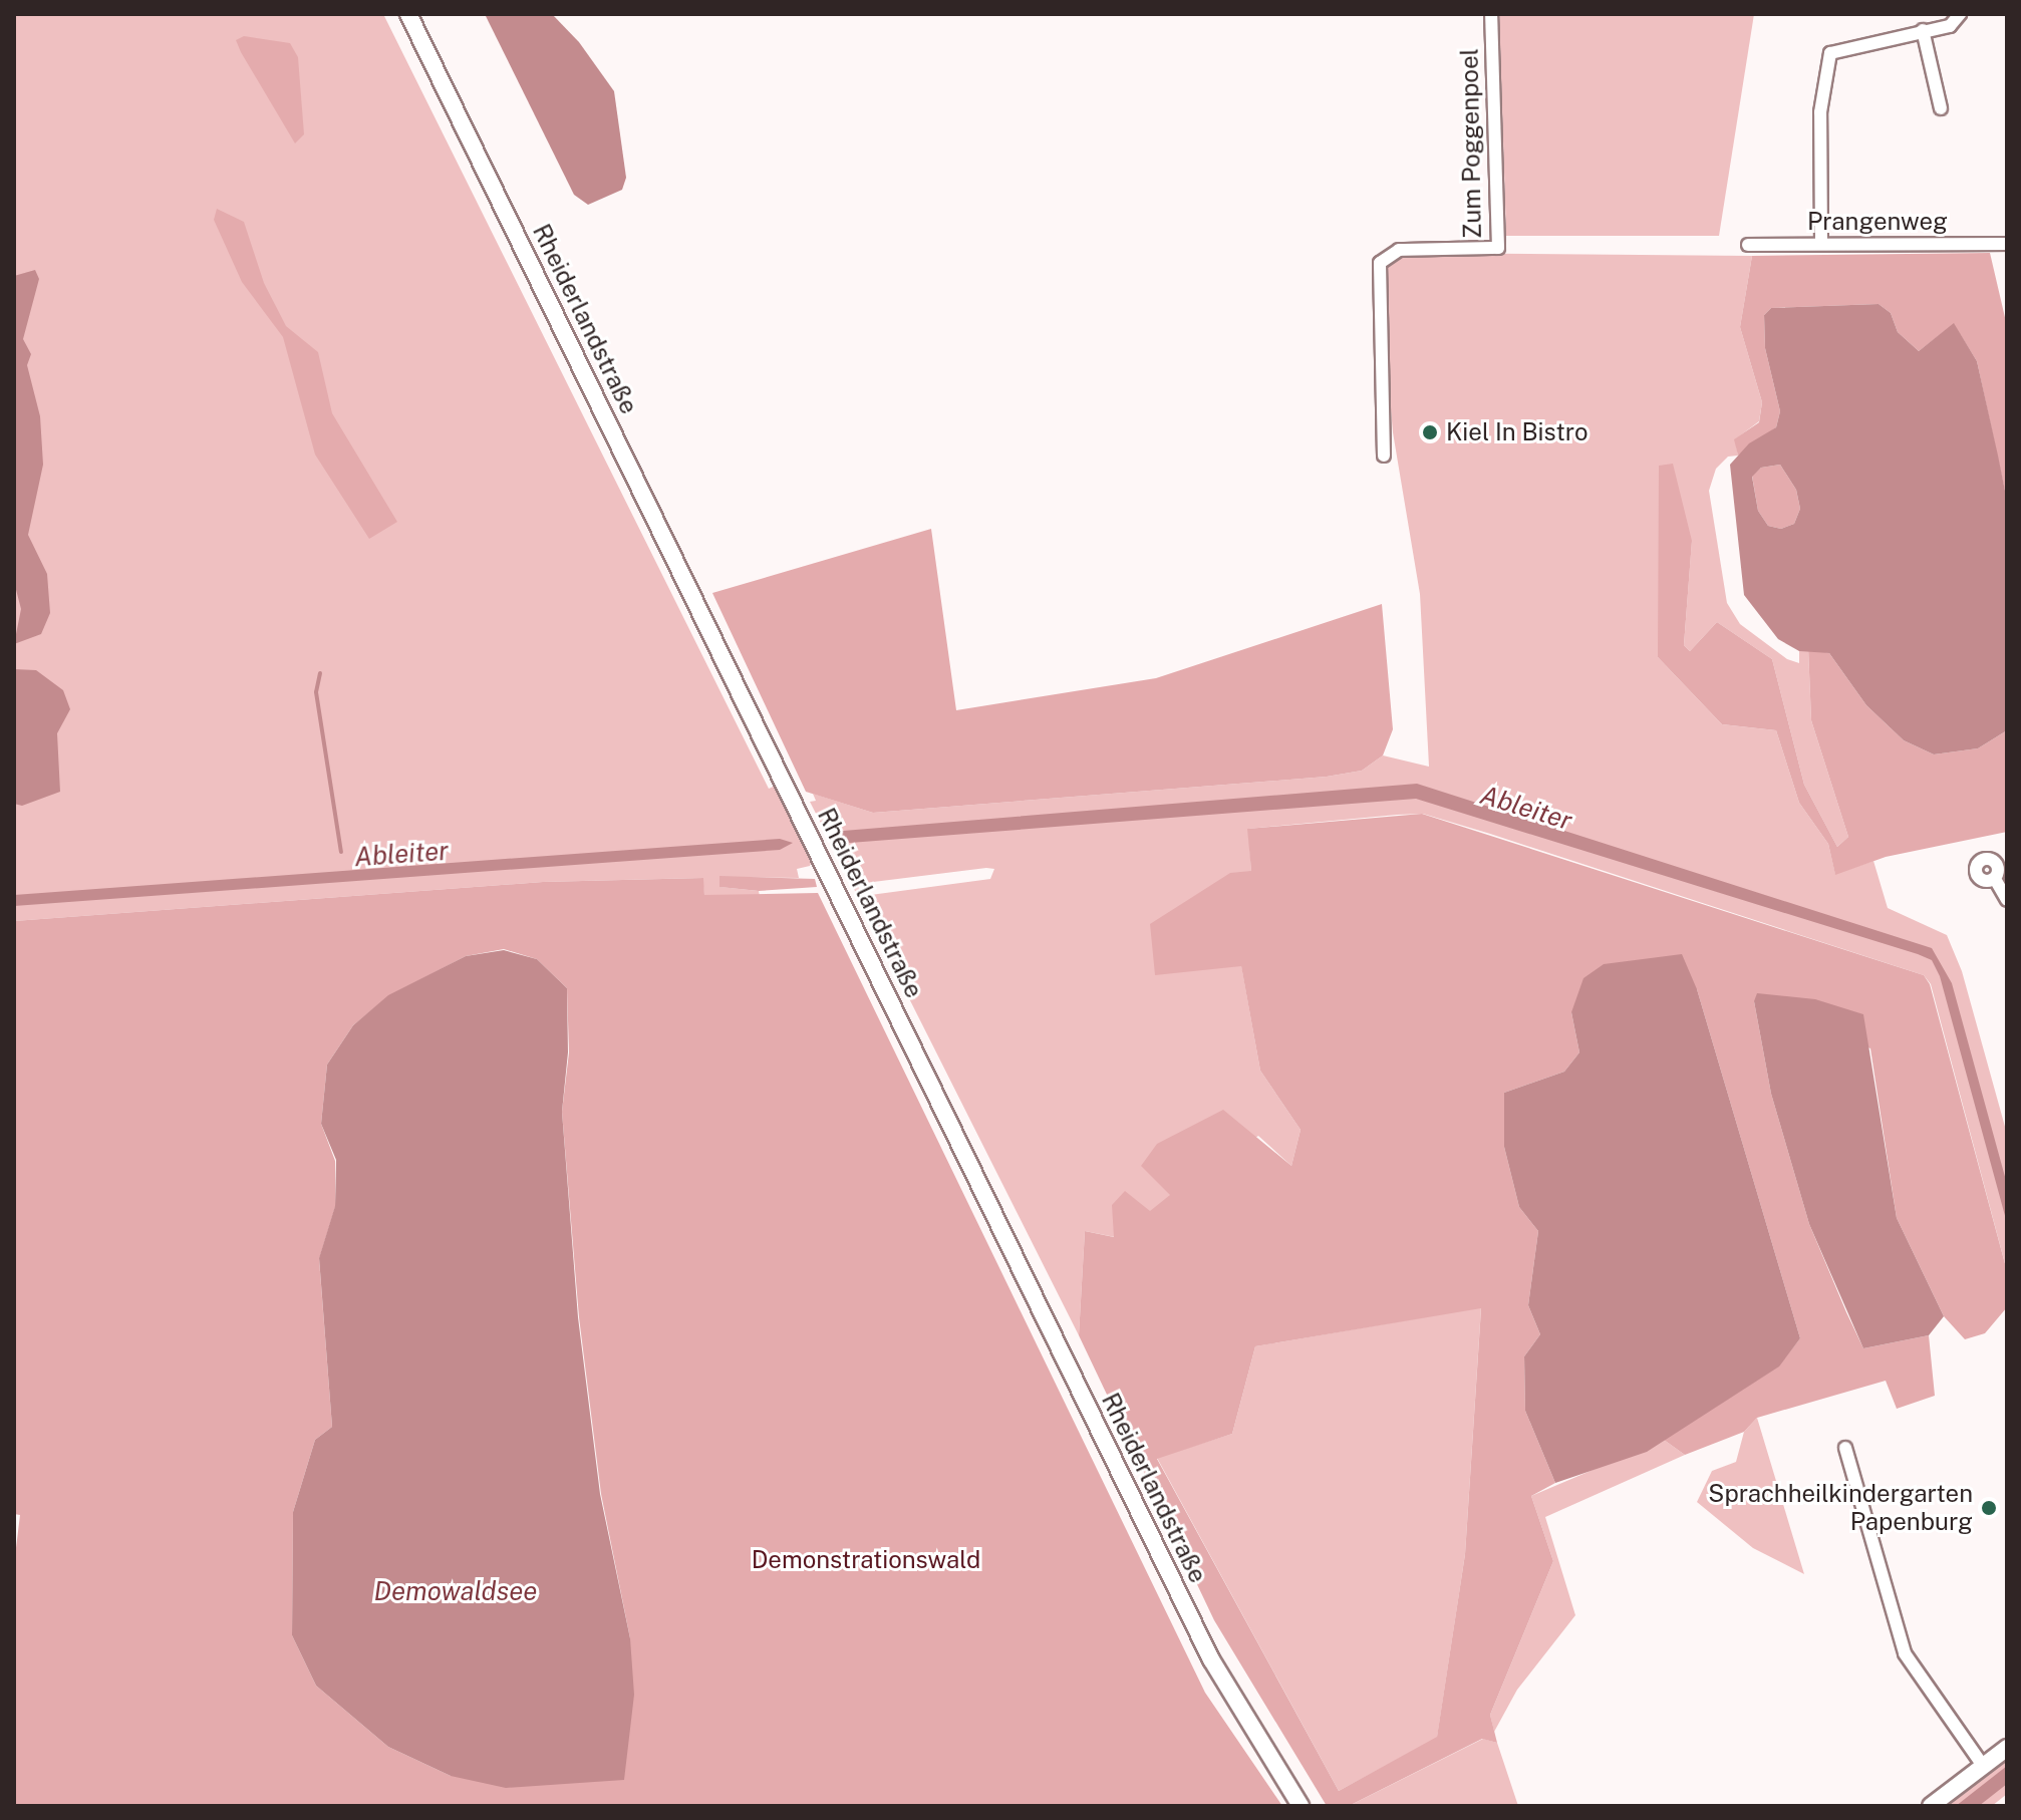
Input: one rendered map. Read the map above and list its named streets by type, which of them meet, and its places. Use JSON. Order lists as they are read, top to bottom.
{
  "streets": {
    "main road": ["Rheiderlandstraße"],
    "street": ["Zum Poggenpoel", "Prangenweg"]
  },
  "water": ["Ableiter", "Demowaldsee"],
  "parks": ["Demonstrationswald"],
  "places": ["Kiel In Bistro", "Sprachheilkindergarten Papenburg"]
}
